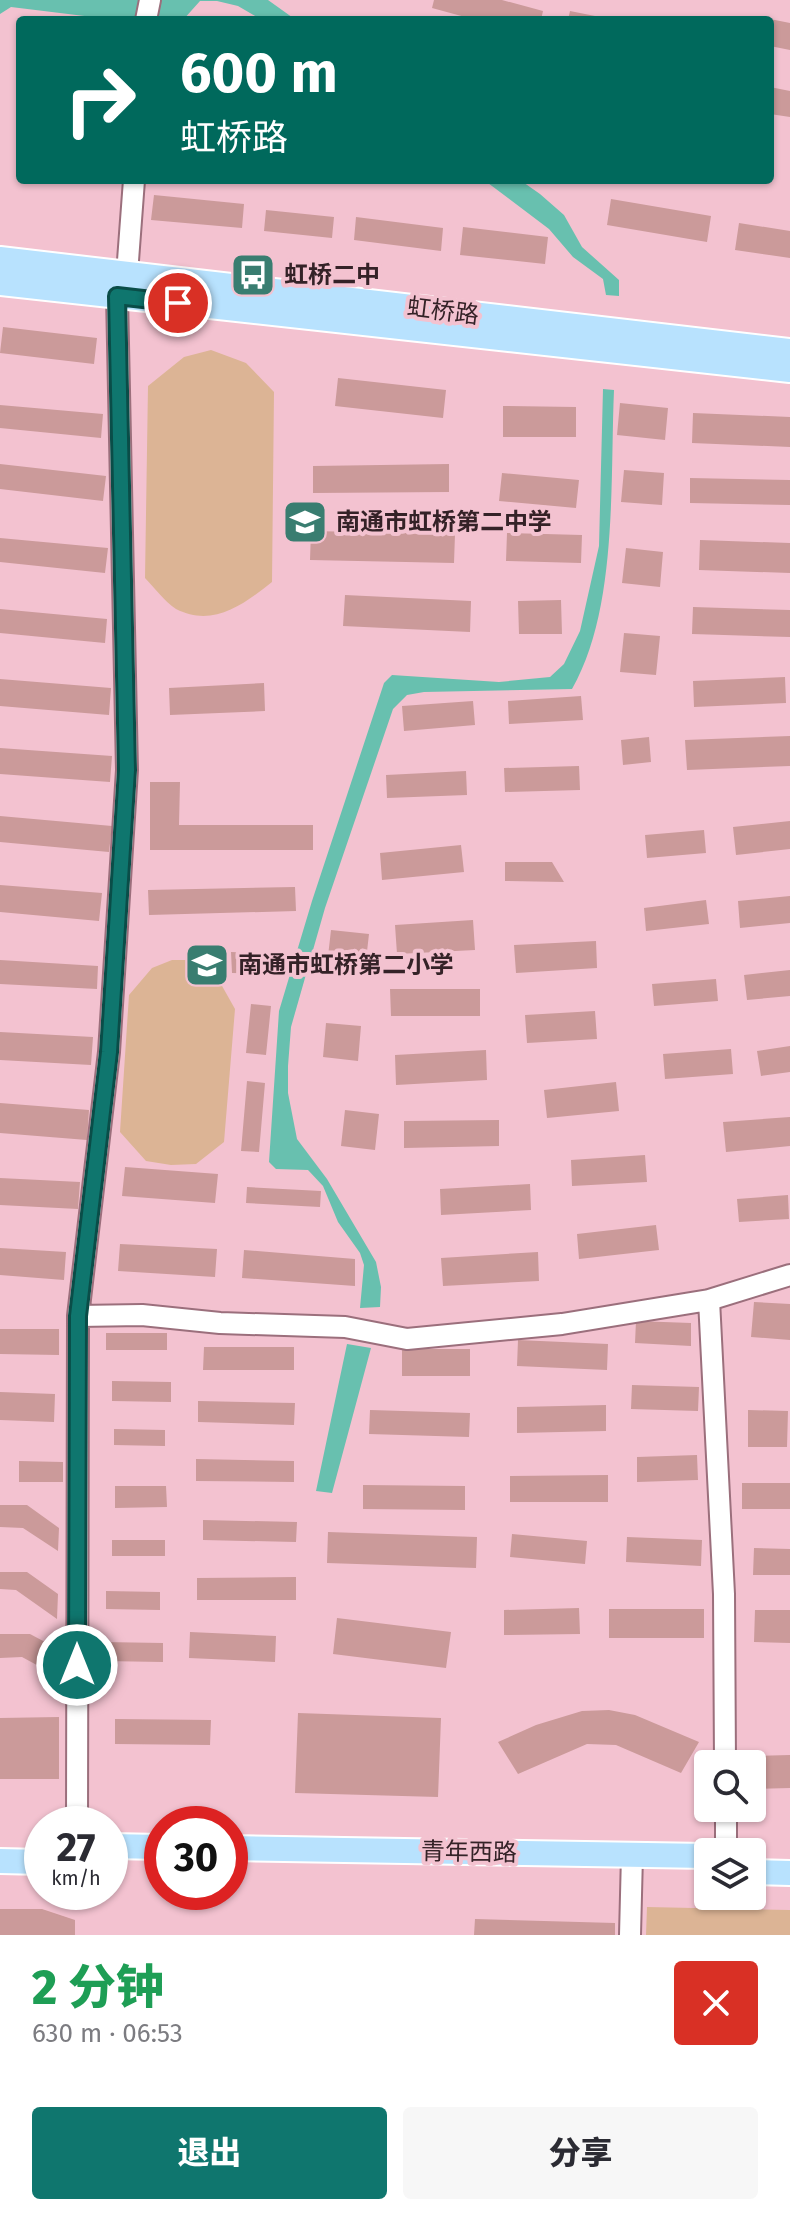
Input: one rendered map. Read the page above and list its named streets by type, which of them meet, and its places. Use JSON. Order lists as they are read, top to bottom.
{
  "streets": {
    "main road": ["虹桥路", "青年西路"]
  },
  "places": {
    "bus stop": ["虹桥二中"],
    "school or university": ["南通市虹桥第二中学", "南通市虹桥第二小学"]
  },
  "page": {
    "turn": ["600 m", "虹桥路"],
    "speed": "27 km/h",
    "limit": "30",
    "heading": ["2 分钟", "630 m · 06:53"],
    "buttons": ["退出", "分享"]
  }
}
